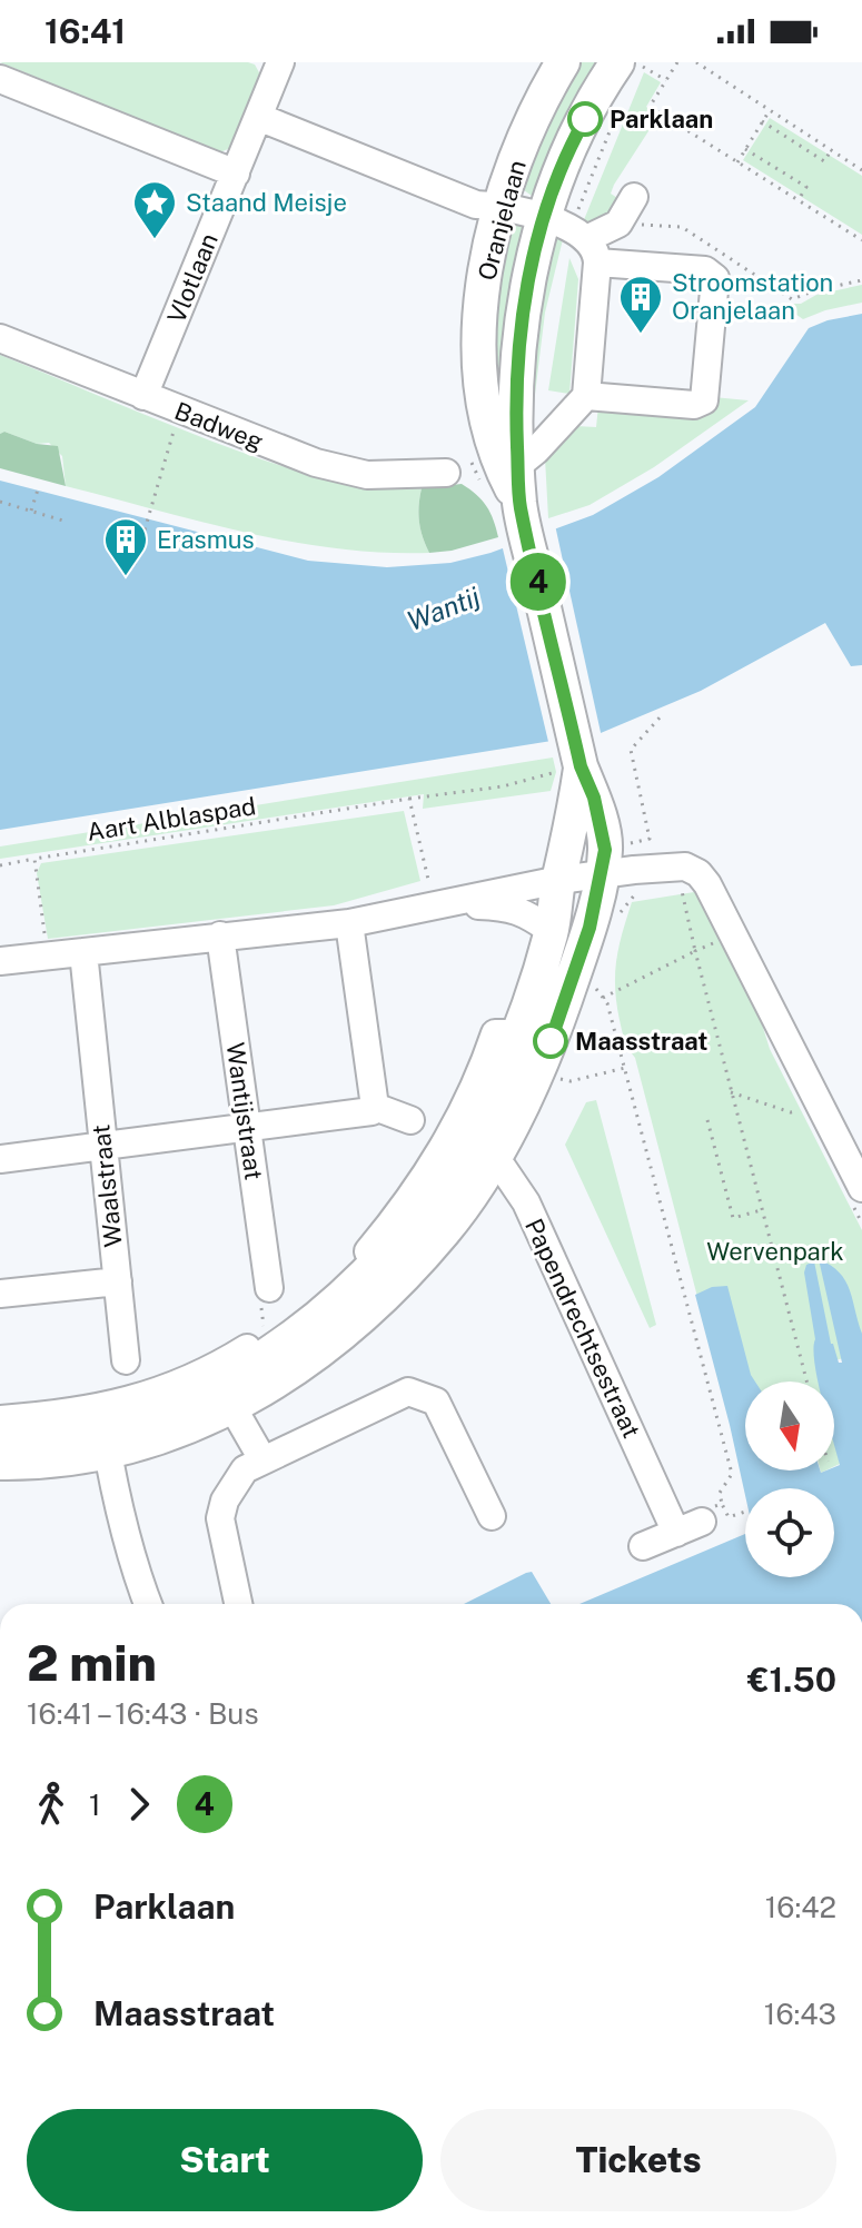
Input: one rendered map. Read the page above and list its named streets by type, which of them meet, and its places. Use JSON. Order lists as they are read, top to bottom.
{
  "streets": {
    "main road": ["Oranjelaan"],
    "street": [
      "Vlotlaan",
      "Badweg",
      "Wantijstraat",
      "Waalstraat",
      "Papendrechtsestraat"
    ],
    "path": ["Aart Alblaspad"]
  },
  "crossings": [
    ["Vlotlaan", "Badweg"]
  ],
  "water": ["Wantij"],
  "parks": ["Wervenpark"],
  "places": {
    "other": ["Parklaan", "Maasstraat"],
    "place": ["Staand Meisje"],
    "building": ["Stroomstation Oranjelaan", "Erasmus"]
  },
  "lines": ["bus line 4"],
  "north": "bottom",
  "page": {
    "status": "16:41",
    "on_map": "4",
    "heading": ["2 min", "16:41 – 16:43 · Bus", "€1.50"],
    "legs": ["1", "4"],
    "list": [
      {
        "name": "Parklaan",
        "value": "16:42"
      },
      {
        "name": "Maasstraat",
        "value": "16:43"
      }
    ],
    "buttons": ["Start", "Tickets"]
  }
}
